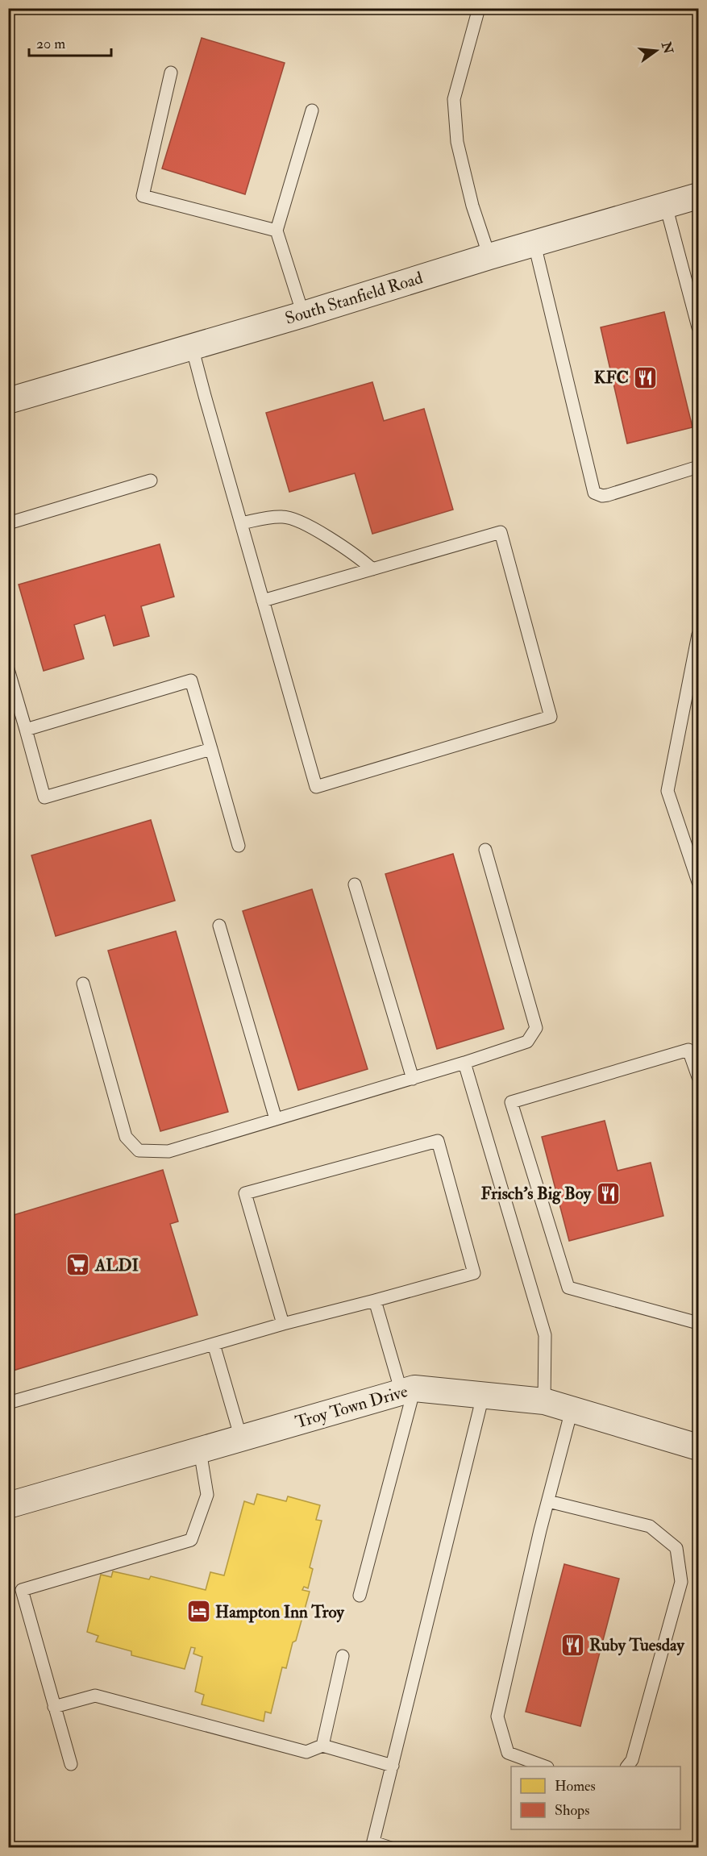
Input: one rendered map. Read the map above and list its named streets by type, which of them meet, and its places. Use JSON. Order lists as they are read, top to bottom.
{
  "streets": {
    "street": ["South Stanfield Road", "Troy Town Drive"]
  },
  "places": {
    "restaurant": ["KFC", "Frisch's Big Boy", "Ruby Tuesday"],
    "supermarket": ["ALDI"],
    "hotel": ["Hampton Inn Troy"]
  },
  "legend": ["Homes", "Shops"],
  "scale_bar": "20 m",
  "north": "right"
}
